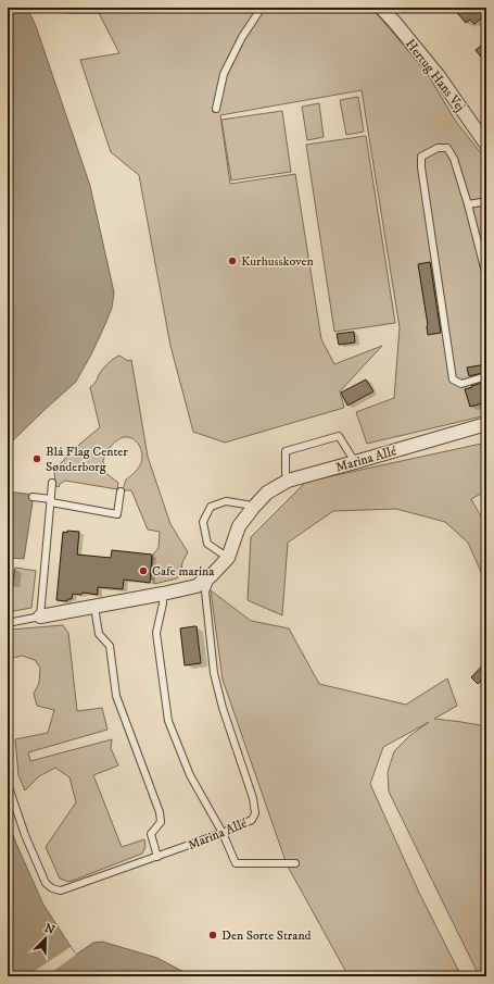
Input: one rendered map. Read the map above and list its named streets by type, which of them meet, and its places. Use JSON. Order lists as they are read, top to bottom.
{
  "streets": {
    "street": ["Hertug Hans Vej", "Marina Allé"]
  },
  "places": [
    "Kurhusskoven",
    "Blå Flag Center Sønderborg",
    "Cafe marina",
    "Den Sorte Strand"
  ],
  "north": "top right"
}
